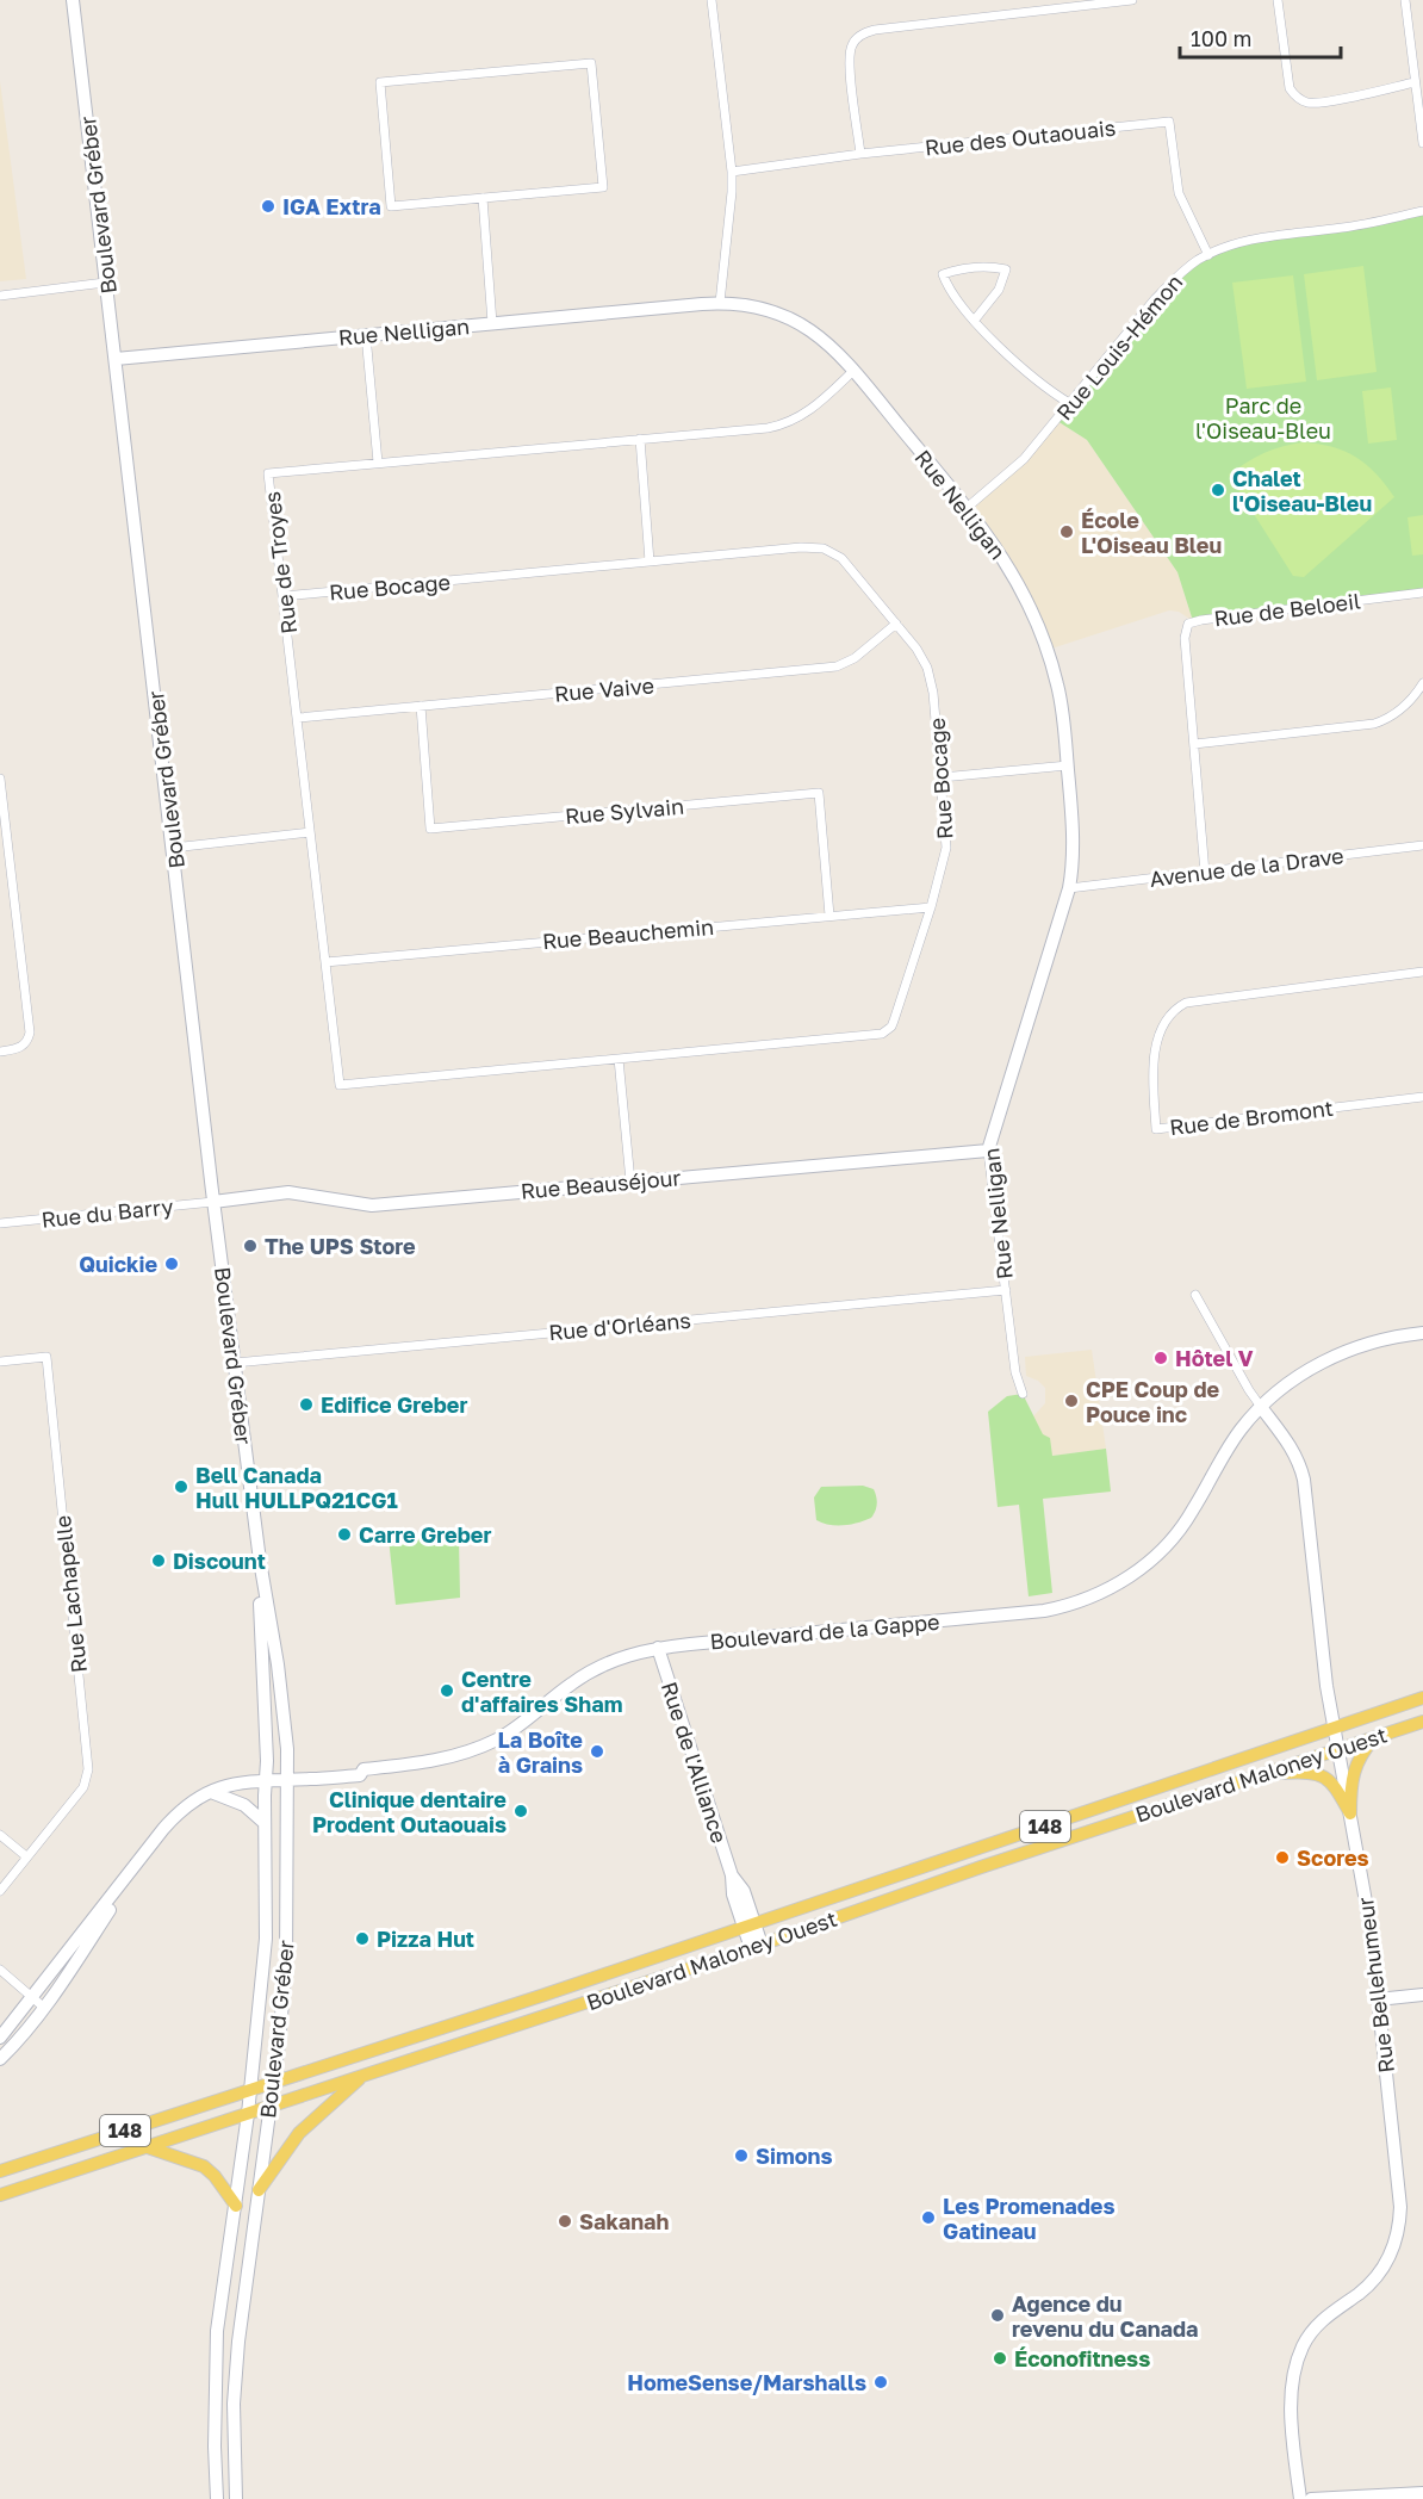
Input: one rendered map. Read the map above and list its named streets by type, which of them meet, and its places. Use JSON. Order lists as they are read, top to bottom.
{
  "streets": {
    "main road": ["Boulevard Maloney Ouest", "148"],
    "street": [
      "Rue des Outaouais",
      "Boulevard Gréber",
      "Rue Nelligan",
      "Rue Louis-Hémon",
      "Rue de Troyes",
      "Rue Bocage",
      "Rue de Beloeil",
      "Rue Vaive",
      "Rue Sylvain",
      "Avenue de la Drave",
      "Rue Beauchemin",
      "Rue de Bromont",
      "Rue Beauséjour",
      "Rue du Barry",
      "Rue d'Orléans",
      "Rue Lachapelle",
      "Boulevard de la Gappe",
      "Rue de l'Alliance",
      "Rue Bellehumeur"
    ]
  },
  "crossings": [
    ["Rue des Outaouais", "Rue Louis-Hémon"],
    ["Boulevard Gréber", "Rue Nelligan"],
    ["Boulevard Gréber", "Rue Beauséjour"],
    ["Boulevard Gréber", "Rue du Barry"],
    ["Boulevard Gréber", "Rue d'Orléans"],
    ["Boulevard Gréber", "Boulevard de la Gappe"],
    ["Boulevard Gréber", "Boulevard Maloney Ouest"],
    ["Rue Nelligan", "Rue Louis-Hémon"],
    ["Rue Nelligan", "Rue de Troyes"],
    ["Rue Nelligan", "Avenue de la Drave"],
    ["Rue Nelligan", "Rue Beauséjour"],
    ["Rue Nelligan", "Rue d'Orléans"],
    ["Rue de Troyes", "Rue Bocage"],
    ["Rue de Troyes", "Rue Vaive"],
    ["Rue de Troyes", "Rue Beauchemin"],
    ["Rue Bocage", "Rue Vaive"],
    ["Rue Bocage", "Rue Beauchemin"],
    ["Rue de Beloeil", "Avenue de la Drave"],
    ["Rue Vaive", "Rue Sylvain"],
    ["Rue Sylvain", "Rue Beauchemin"],
    ["Rue Beauséjour", "Rue du Barry"],
    ["Boulevard de la Gappe", "Rue de l'Alliance"],
    ["Boulevard de la Gappe", "Rue Bellehumeur"],
    ["Rue de l'Alliance", "Boulevard Maloney Ouest"],
    ["Boulevard Maloney Ouest", "Rue Bellehumeur"]
  ],
  "parks": ["Parc de l'Oiseau-Bleu"],
  "places": [
    "IGA Extra",
    "Chalet l'Oiseau-Bleu",
    "École L'Oiseau Bleu",
    "The UPS Store",
    "Quickie",
    "Hôtel V",
    "CPE Coup de Pouce inc",
    "Edifice Greber",
    "Bell Canada Hull HULLPQ21CG1",
    "Carre Greber",
    "Discount",
    "Centre d'affaires Sham",
    "La Boîte à Grains",
    "Clinique dentaire Prodent Outaouais",
    "Scores",
    "Pizza Hut",
    "Simons",
    "Les Promenades Gatineau",
    "Sakanah",
    "Agence du revenu du Canada",
    "Éconofitness",
    "HomeSense/Marshalls"
  ],
  "scale_bar": "100 m"
}
